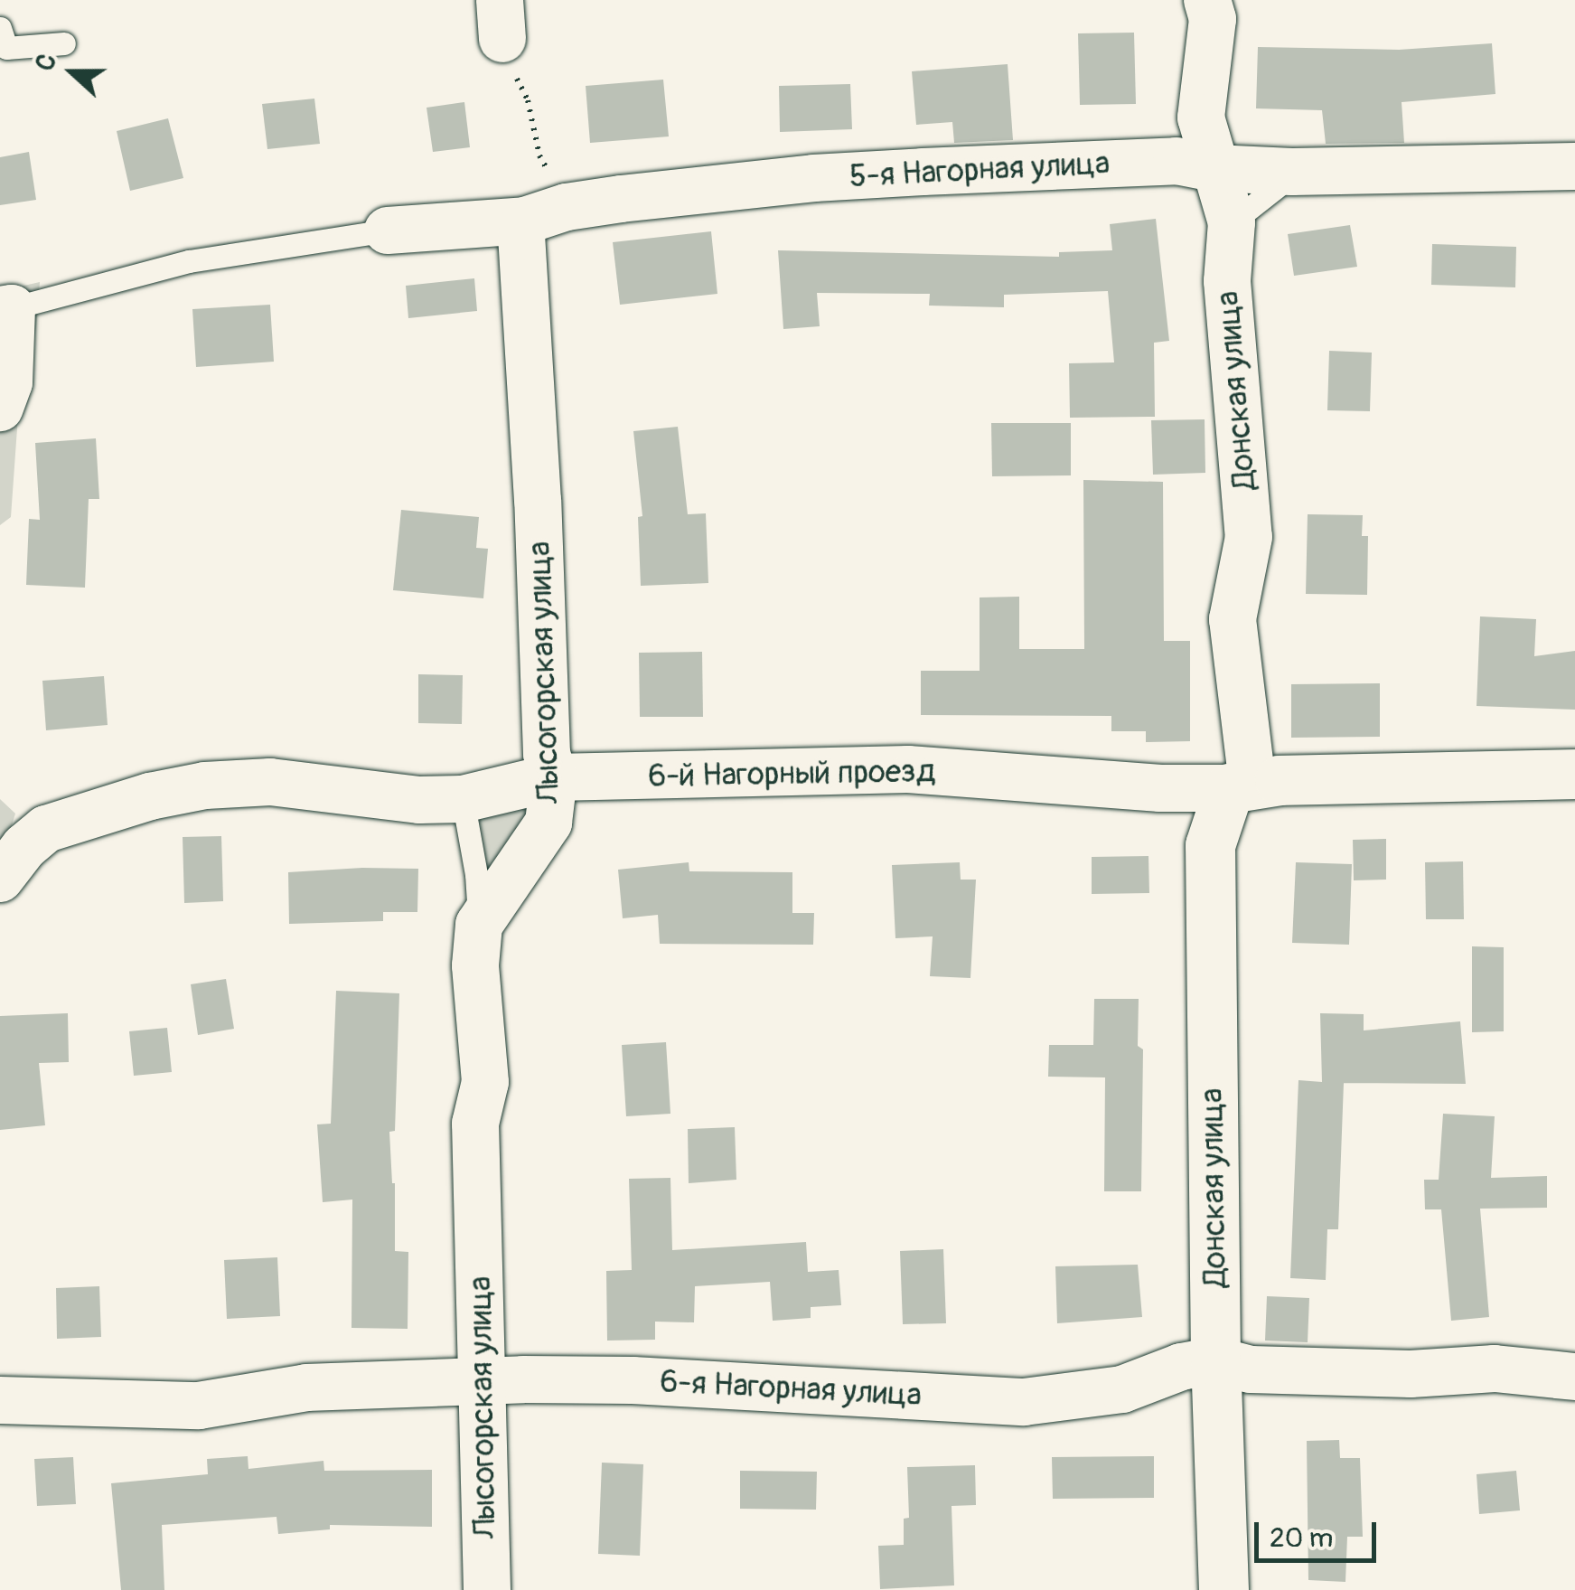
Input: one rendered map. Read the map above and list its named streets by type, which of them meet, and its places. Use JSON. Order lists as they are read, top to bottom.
{
  "streets": {
    "street": [
      "5-я Нагорная улица",
      "Донская улица",
      "Лысогорская улица",
      "6-й Нагорный проезд",
      "6-я Нагорная улица"
    ]
  },
  "crossings": [
    ["5-я Нагорная улица", "Донская улица"],
    ["5-я Нагорная улица", "Лысогорская улица"],
    ["Донская улица", "6-й Нагорный проезд"],
    ["Донская улица", "6-я Нагорная улица"],
    ["Лысогорская улица", "6-й Нагорный проезд"],
    ["Лысогорская улица", "6-я Нагорная улица"]
  ],
  "scale_bar": "20 m",
  "north": "left"
}
